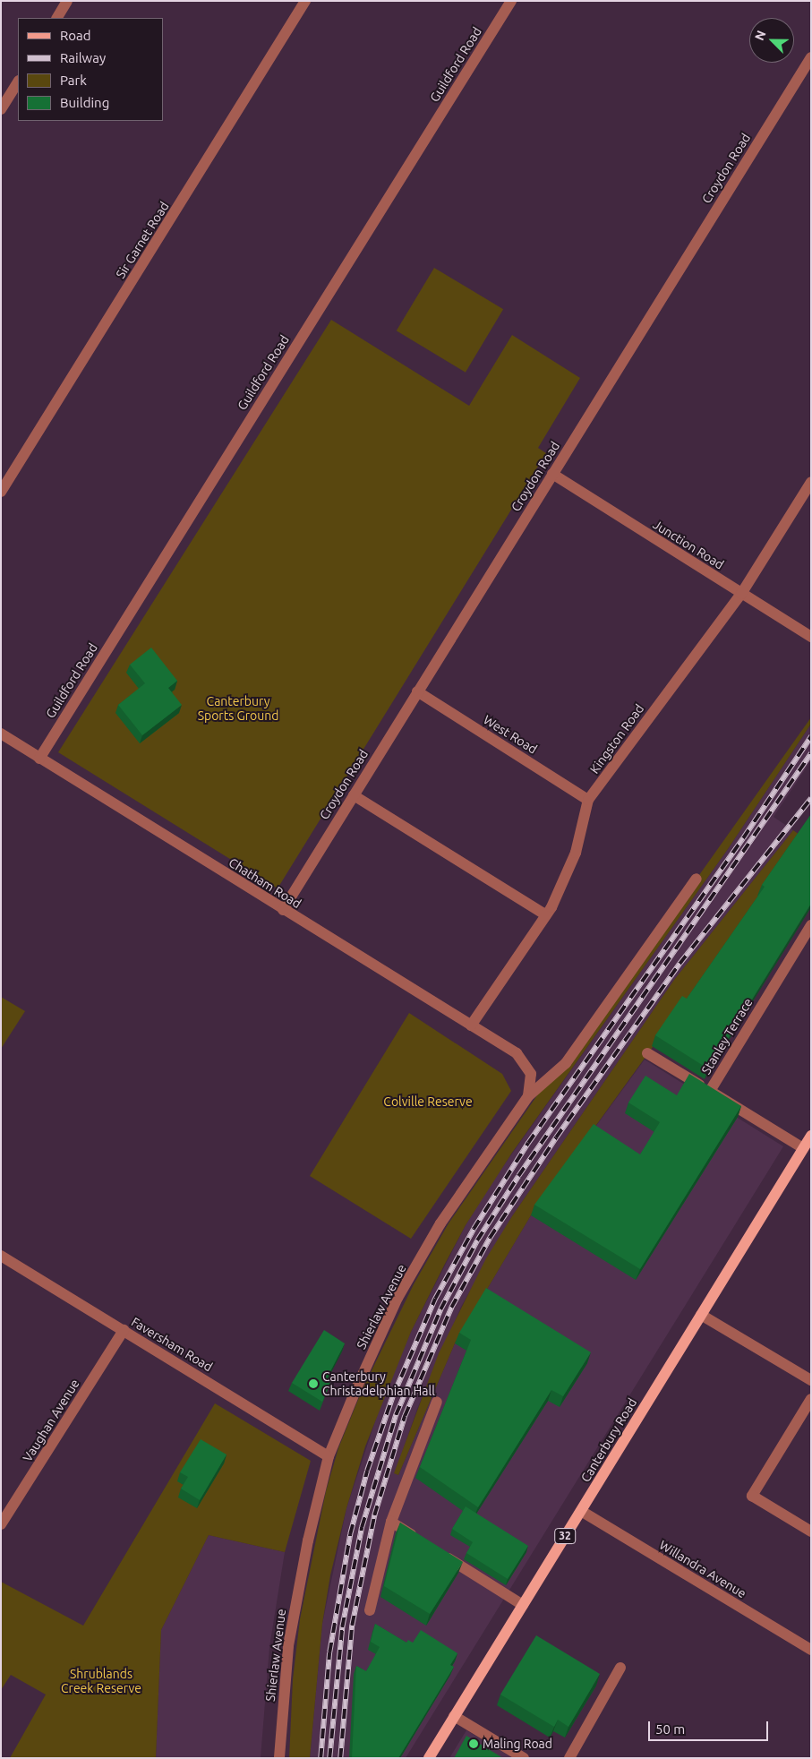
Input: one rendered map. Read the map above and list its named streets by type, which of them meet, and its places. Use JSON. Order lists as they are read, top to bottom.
{
  "streets": {
    "main road": ["Canterbury Road", "32"],
    "street": [
      "Guildford Road",
      "Croydon Road",
      "Sir Garnet Road",
      "Junction Road",
      "West Road",
      "Kingston Road",
      "Chatham Road",
      "Stanley Terrace",
      "Shierlaw Avenue",
      "Faversham Road",
      "Vaughan Avenue",
      "Willandra Avenue"
    ]
  },
  "crossings": [
    ["Guildford Road", "Chatham Road"],
    ["Croydon Road", "Junction Road"],
    ["Croydon Road", "West Road"],
    ["Croydon Road", "Chatham Road"],
    ["Junction Road", "Kingston Road"],
    ["West Road", "Kingston Road"],
    ["Kingston Road", "Chatham Road"],
    ["Chatham Road", "Shierlaw Avenue"],
    ["Stanley Terrace", "Canterbury Road"],
    ["Shierlaw Avenue", "Faversham Road"],
    ["Faversham Road", "Vaughan Avenue"],
    ["Canterbury Road", "Willandra Avenue"]
  ],
  "parks": ["Canterbury Sports Ground", "Colville Reserve", "Shrublands Creek Reserve"],
  "places": ["Canterbury Christadelphian Hall", "Maling Road"],
  "legend": [
    "Road",
    "Railway",
    "Park",
    "Building"
  ],
  "scale_bar": "50 m",
  "north": "top left"
}
